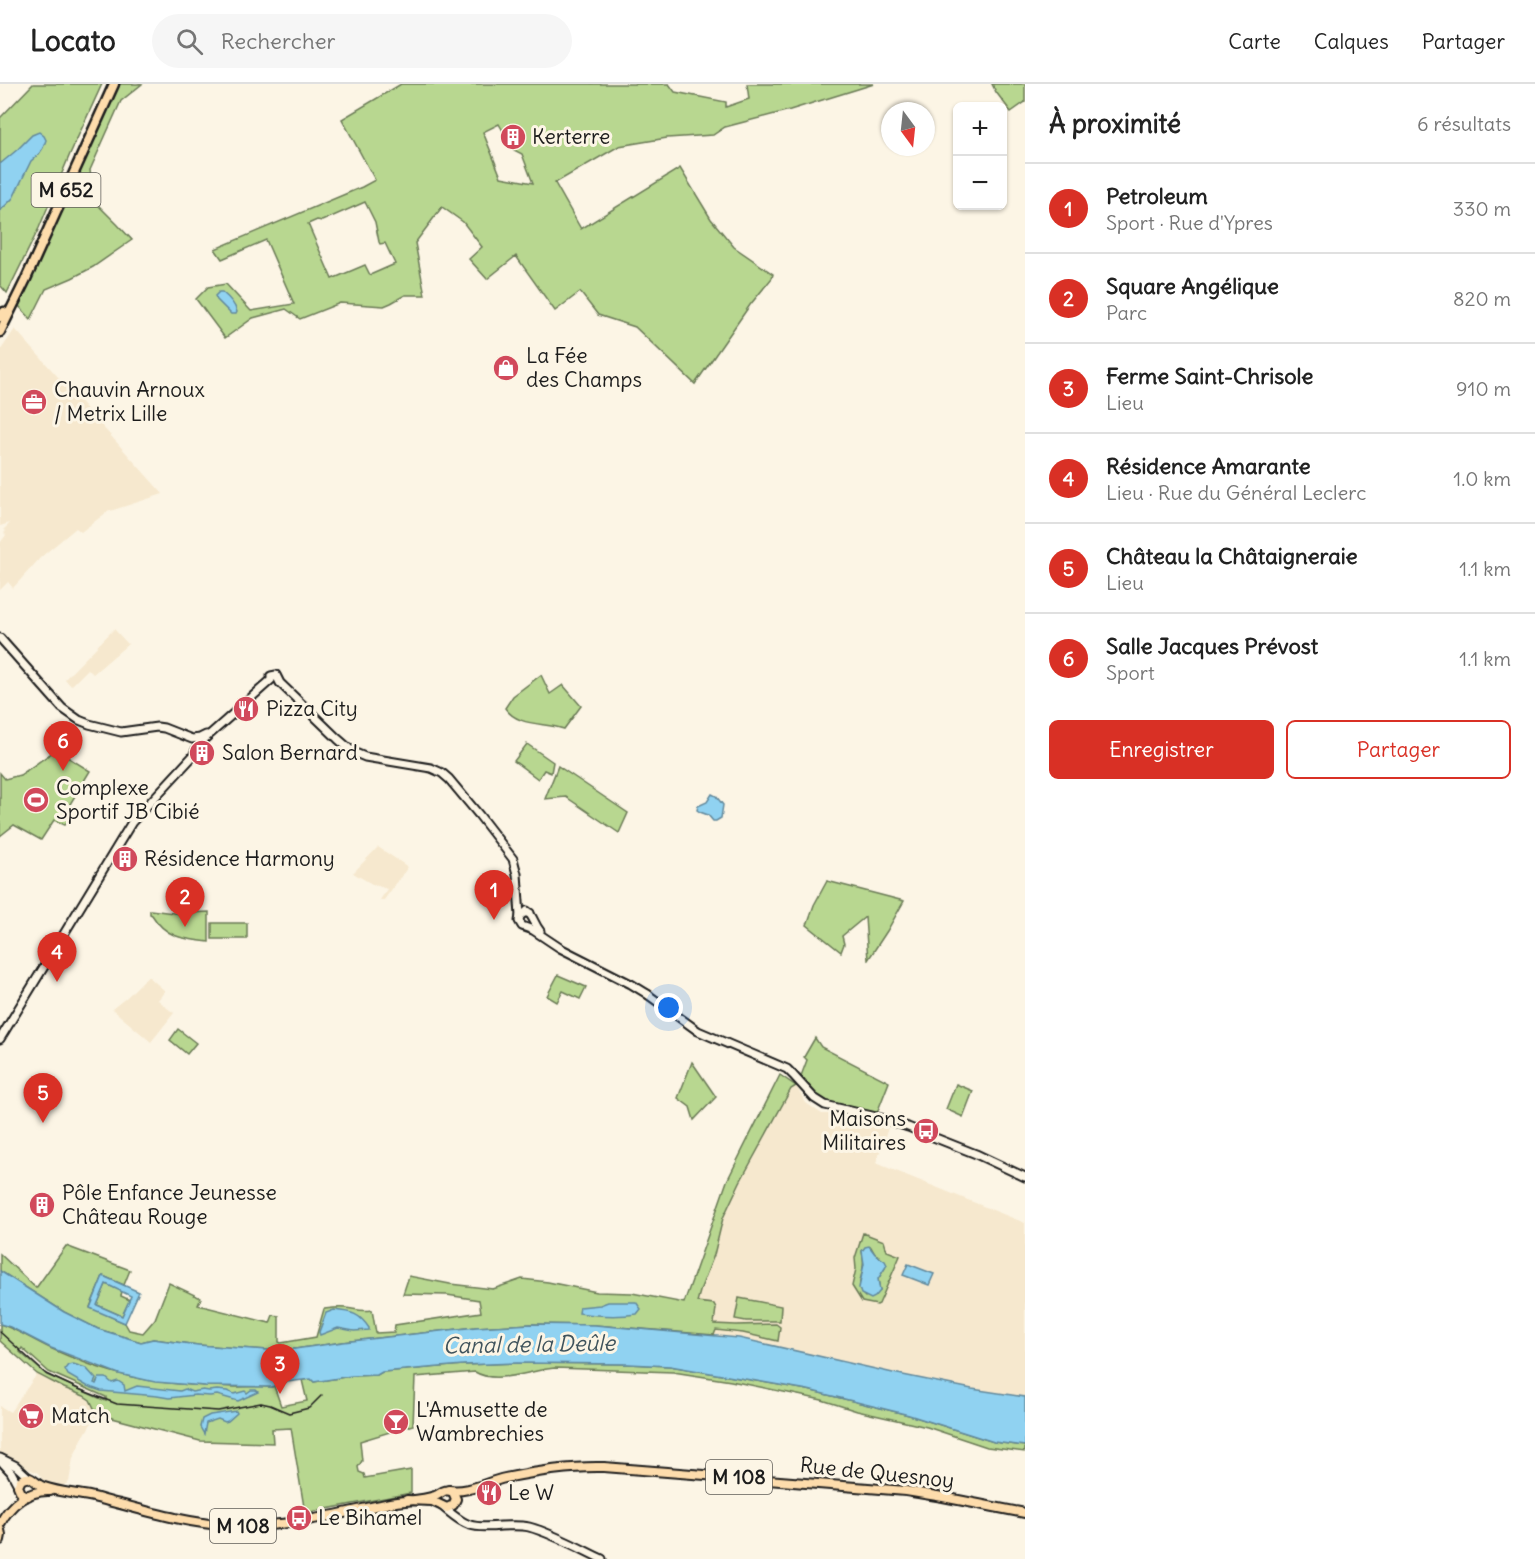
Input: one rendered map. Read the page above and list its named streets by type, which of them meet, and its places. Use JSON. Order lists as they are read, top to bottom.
{
  "streets": {
    "highway": ["M 652"],
    "main road": ["Rue de Quesnoy", "M 108"]
  },
  "water": ["Canal de la Deûle"],
  "places": {
    "building": [
      "Kerterre",
      "Salon Bernard",
      "Résidence Harmony",
      "Pôle Enfance Jeunesse Château Rouge"
    ],
    "shop": ["La Fée des Champs"],
    "office": ["Chauvin Arnoux / Metrix Lille"],
    "restaurant": ["Pizza City", "Le W"],
    "sports": ["Complexe Sportif JB Cibié"],
    "bus stop": ["Maisons Militaires", "Le Bihamel"],
    "supermarket": ["Match"],
    "bar": ["L'Amusette de Wambrechies"]
  },
  "north": "bottom",
  "page": {
    "header": "Locato",
    "search": "Rechercher",
    "nav": ["Carte", "Calques", "Partager"],
    "heading": ["À proximité", "6 résultats"],
    "map_buttons": ["+", "−"],
    "list": [
      {
        "mark": "1",
        "name": "Petroleum",
        "note": "Sport · Rue d'Ypres",
        "value": "330 m"
      },
      {
        "mark": "2",
        "name": "Square Angélique",
        "note": "Parc",
        "value": "820 m"
      },
      {
        "mark": "3",
        "name": "Ferme Saint-Chrisole",
        "note": "Lieu",
        "value": "910 m"
      },
      {
        "mark": "4",
        "name": "Résidence Amarante",
        "note": "Lieu · Rue du Général Leclerc",
        "value": "1.0 km"
      },
      {
        "mark": "5",
        "name": "Château la Châtaigneraie",
        "note": "Lieu",
        "value": "1.1 km"
      },
      {
        "mark": "6",
        "name": "Salle Jacques Prévost",
        "note": "Sport",
        "value": "1.1 km"
      }
    ],
    "buttons": ["Enregistrer", "Partager"],
    "pins": [
      "6",
      "1",
      "2",
      "4",
      "5",
      "3"
    ]
  }
}
